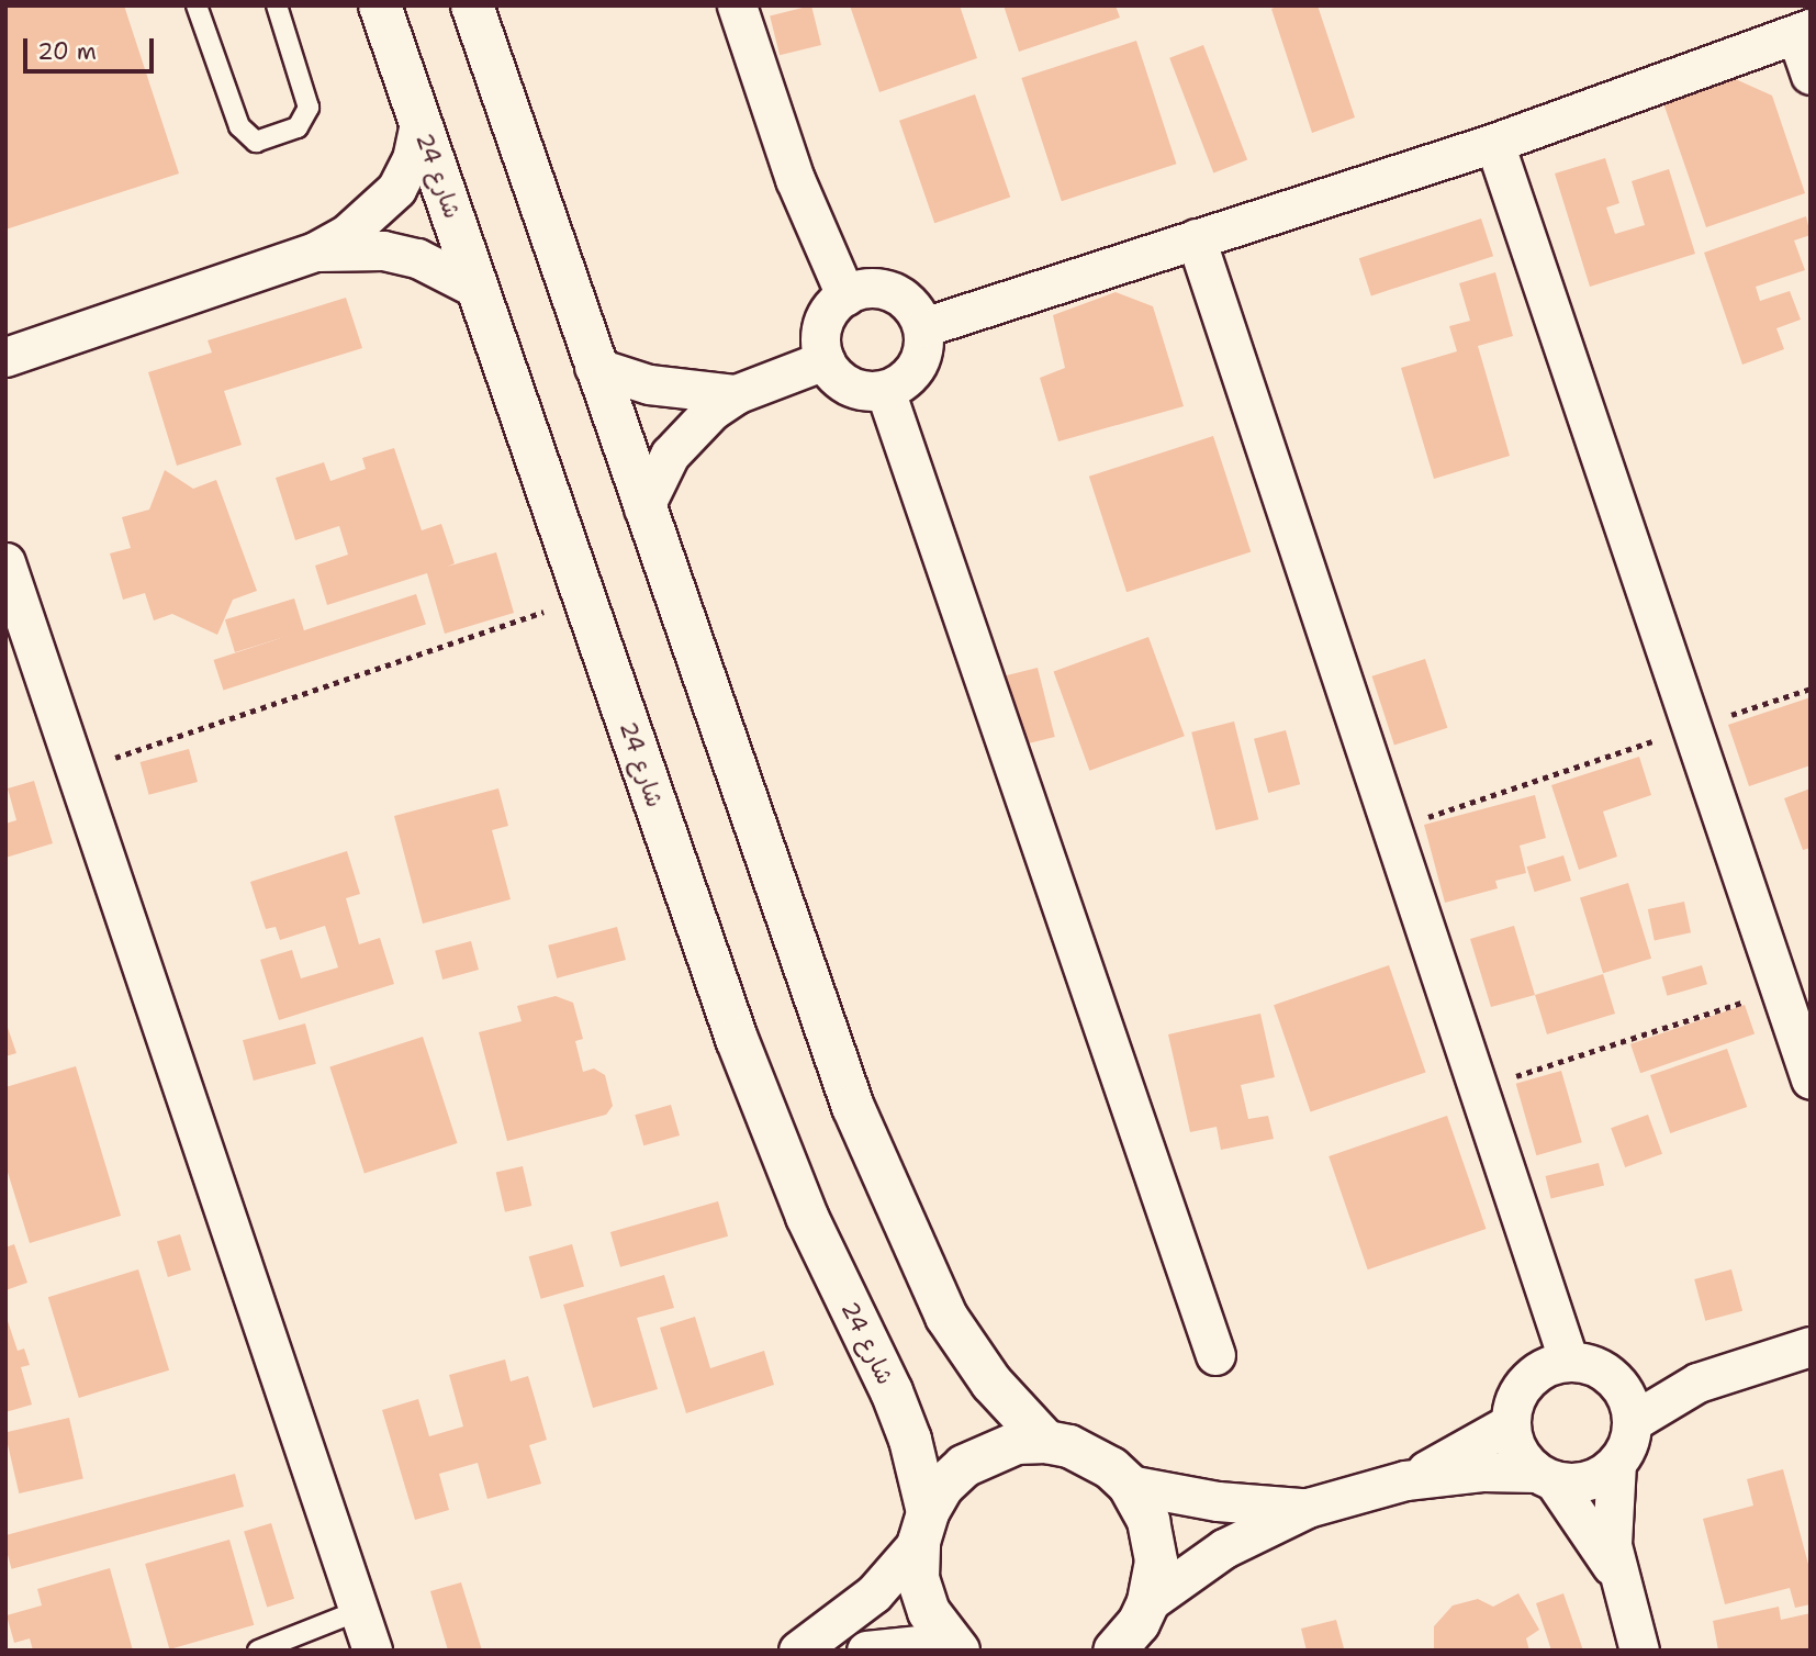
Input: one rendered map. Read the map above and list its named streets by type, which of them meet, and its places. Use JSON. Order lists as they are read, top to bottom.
{
  "streets": {
    "street": ["شارع 24"]
  },
  "scale_bar": "20 m"
}
